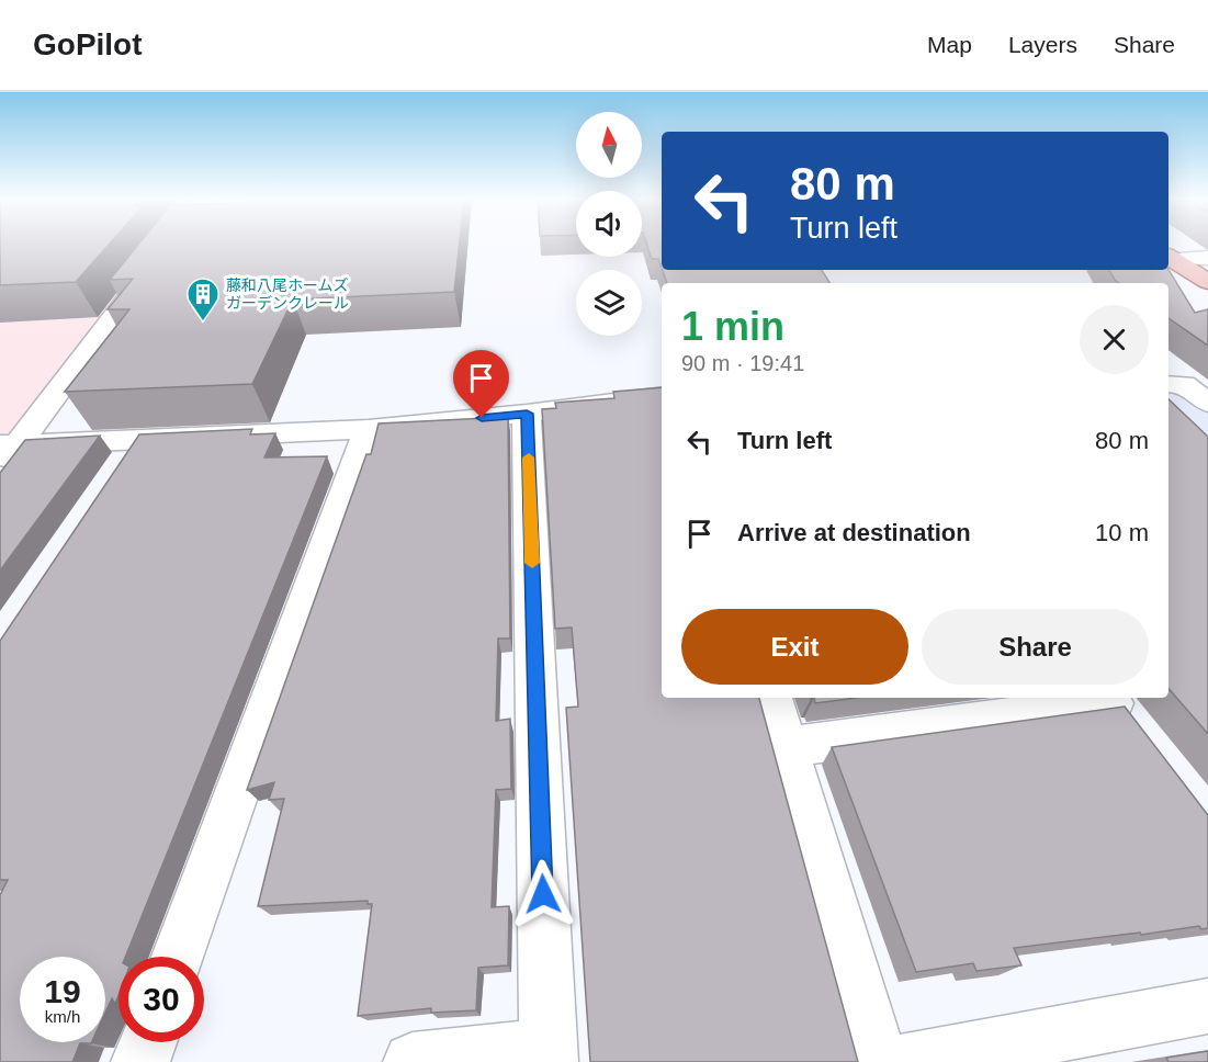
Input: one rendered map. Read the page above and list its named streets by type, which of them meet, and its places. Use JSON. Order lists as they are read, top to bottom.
{
  "places": {
    "building": ["藤和八尾ホームズ ガーデンクレール"]
  },
  "north": "top",
  "page": {
    "header": "GoPilot",
    "nav": ["Map", "Layers", "Share"],
    "turn": ["80 m", "Turn left"],
    "heading": ["1 min", "90 m · 19:41"],
    "list": [
      {
        "name": "Turn left",
        "value": "80 m"
      },
      {
        "name": "Arrive at destination",
        "value": "10 m"
      }
    ],
    "buttons": ["Exit", "Share"],
    "speed": "19 km/h",
    "limit": "30"
  }
}
